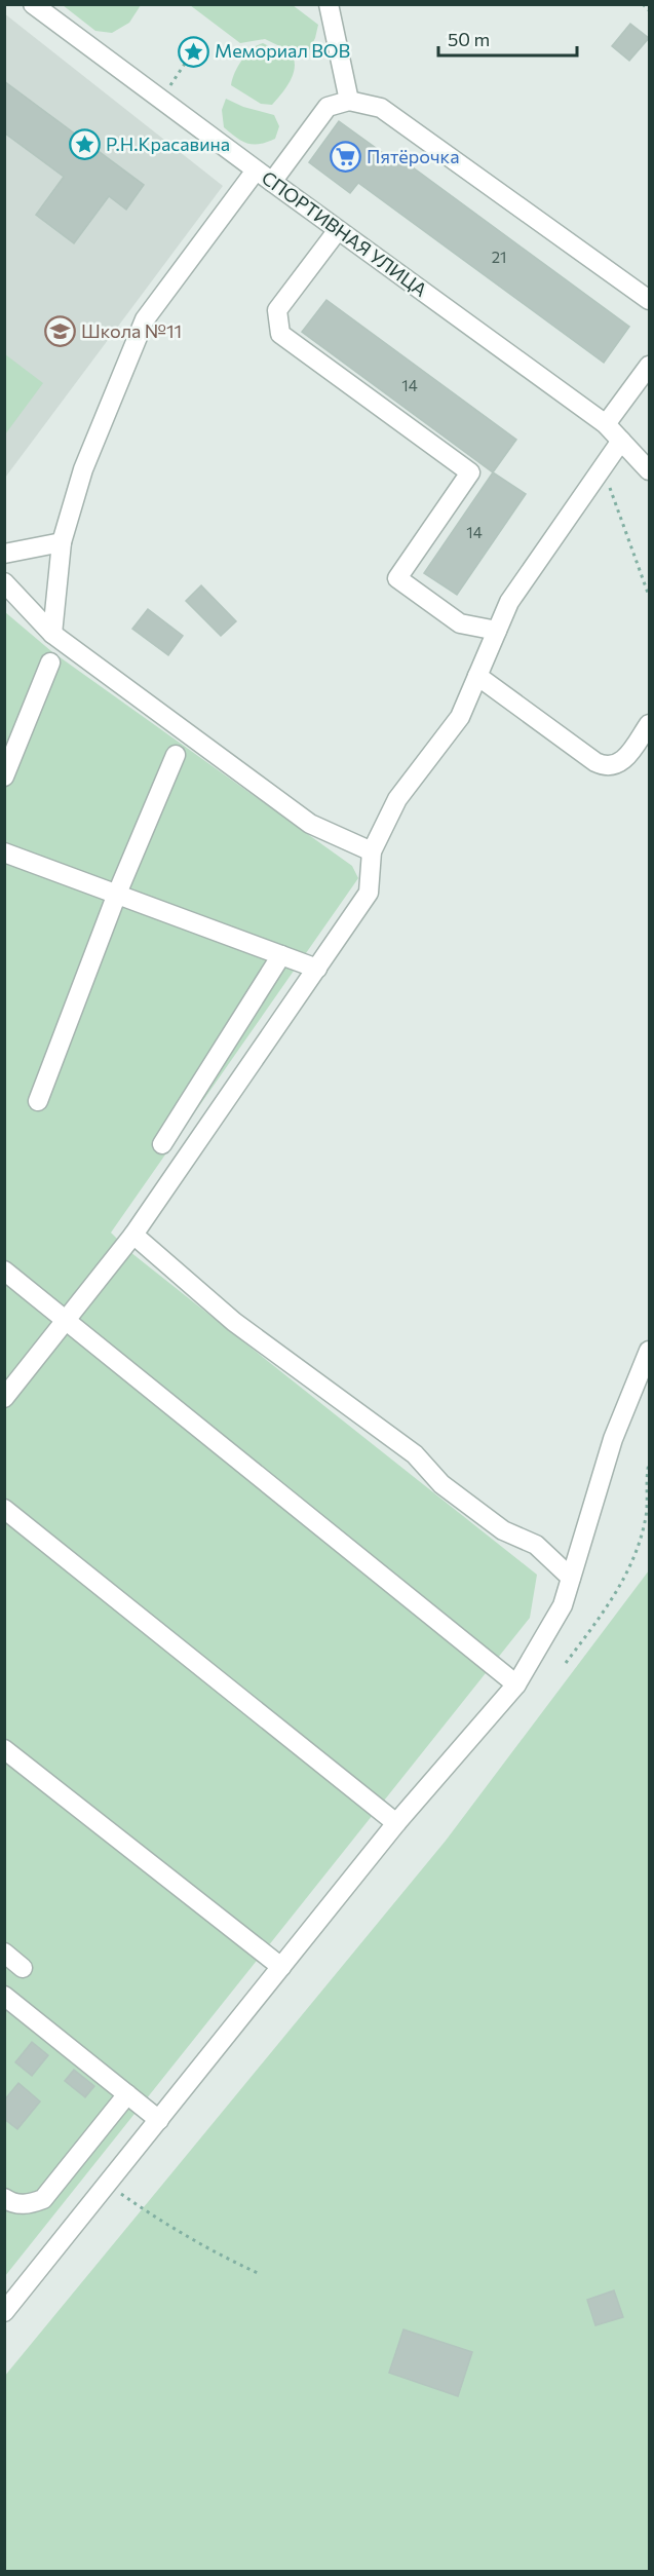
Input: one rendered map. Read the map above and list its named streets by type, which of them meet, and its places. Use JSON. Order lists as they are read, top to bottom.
{
  "streets": {
    "street": ["СПОРТИВНАЯ УЛИЦА"]
  },
  "places": {
    "place": ["Мемориал ВОВ", "Р.Н.Красавина"],
    "supermarket": ["Пятёрочка"],
    "school or university": ["Школа №11"]
  },
  "house_numbers": ["21", "14", "14"],
  "scale_bar": "50 m"
}
